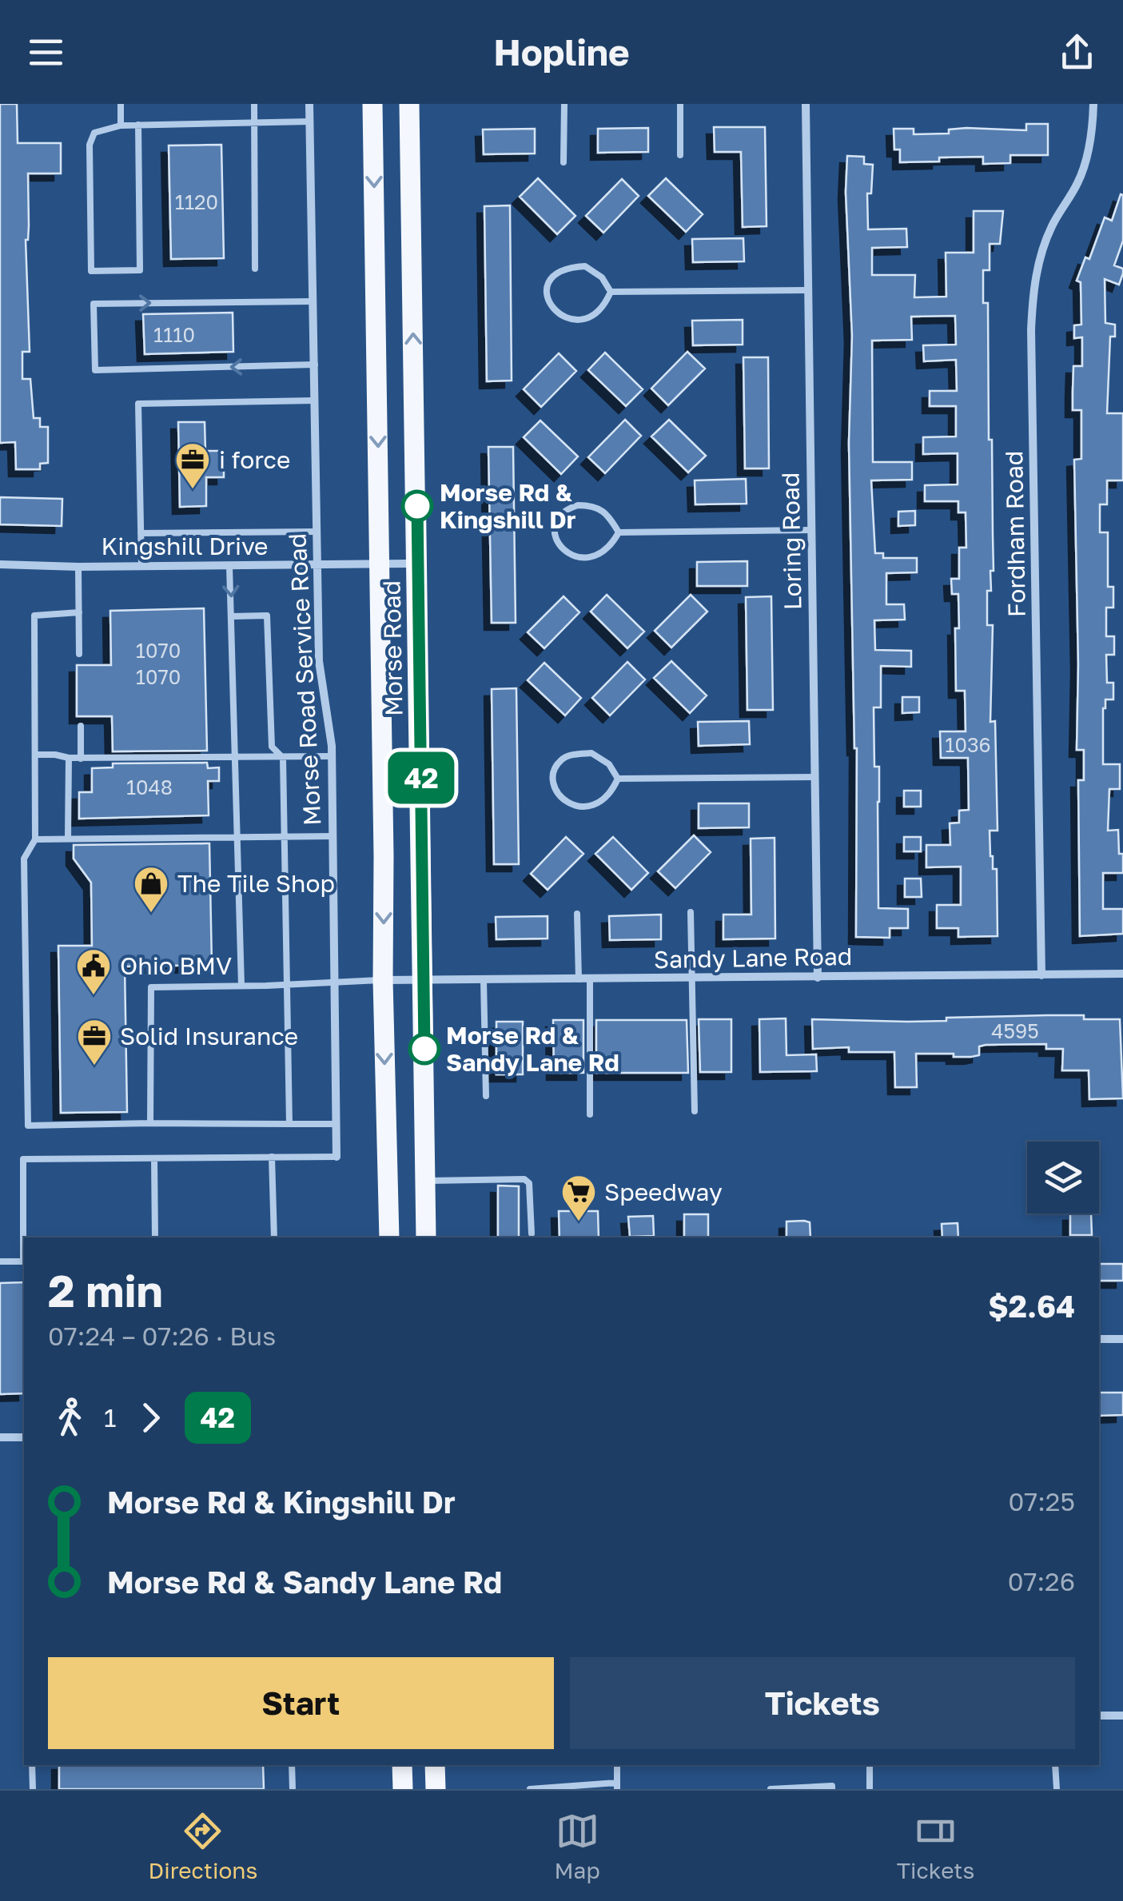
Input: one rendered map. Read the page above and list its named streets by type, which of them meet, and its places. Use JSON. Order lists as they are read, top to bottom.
{
  "streets": {
    "main road": ["Morse Road"],
    "street": [
      "Fordham Road",
      "Loring Road",
      "Kingshill Drive",
      "Morse Road Service Road",
      "Sandy Lane Road"
    ]
  },
  "crossings": [
    ["Fordham Road", "Sandy Lane Road"],
    ["Loring Road", "Sandy Lane Road"],
    ["Kingshill Drive", "Morse Road"],
    ["Kingshill Drive", "Morse Road Service Road"],
    ["Morse Road", "Sandy Lane Road"]
  ],
  "places": {
    "office": ["i force", "Solid Insurance"],
    "other": ["Morse Rd & Kingshill Dr", "Morse Rd & Sandy Lane Rd"],
    "shop": ["The Tile Shop"],
    "public building": ["Ohio BMV"],
    "supermarket": ["Speedway"]
  },
  "lines": ["bus line 42"],
  "house_numbers": [
    "1120",
    "1110",
    "1070",
    "1070",
    "1036",
    "1048",
    "4595"
  ],
  "page": {
    "header": "Hopline",
    "on_map": "42",
    "heading": ["2 min", "07:24 – 07:26 · Bus", "$2.64"],
    "legs": ["1", "42"],
    "list": [
      {
        "name": "Morse Rd & Kingshill Dr",
        "value": "07:25"
      },
      {
        "name": "Morse Rd & Sandy Lane Rd",
        "value": "07:26"
      }
    ],
    "buttons": ["Start", "Tickets"],
    "tabs": ["Directions", "Map", "Tickets"]
  }
}
